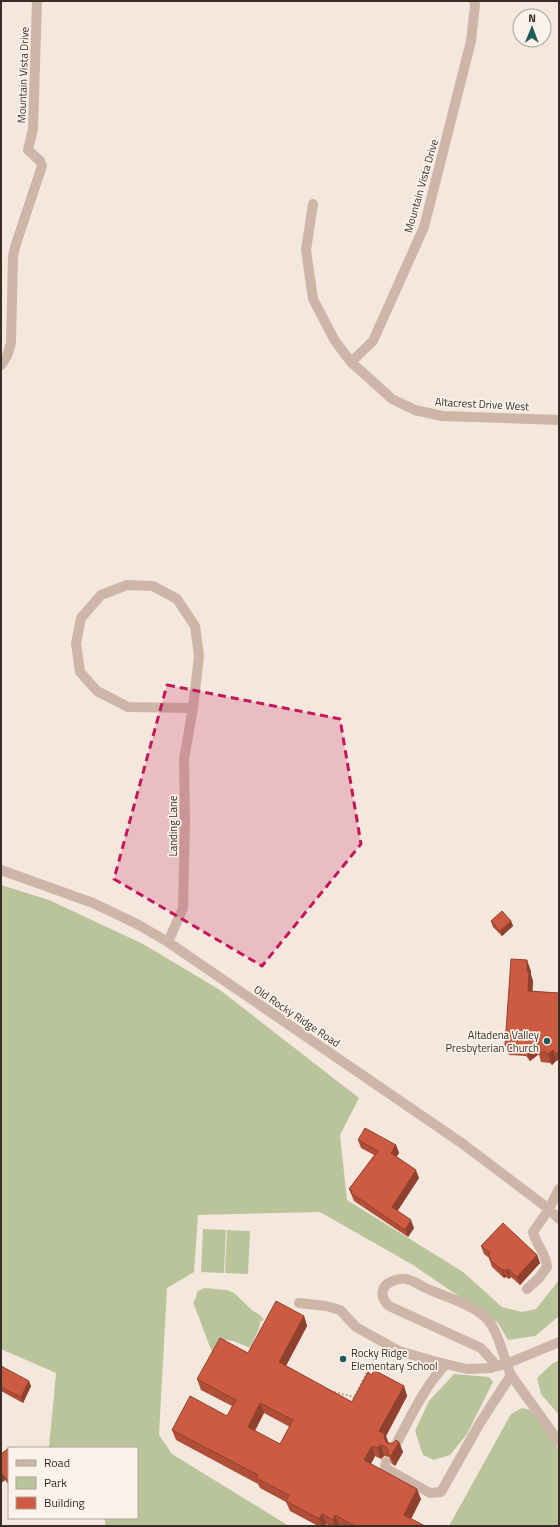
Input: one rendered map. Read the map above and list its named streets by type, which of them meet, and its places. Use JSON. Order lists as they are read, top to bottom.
{
  "streets": {
    "street": [
      "Mountain Vista Drive",
      "Altacrest Drive West",
      "Landing Lane",
      "Old Rocky Ridge Road"
    ]
  },
  "crossings": [
    ["Mountain Vista Drive", "Altacrest Drive West"],
    ["Landing Lane", "Old Rocky Ridge Road"]
  ],
  "places": ["Altadena Valley Presbyterian Church", "Rocky Ridge Elementary School"],
  "legend": ["Road", "Park", "Building"],
  "north": "top"
}
